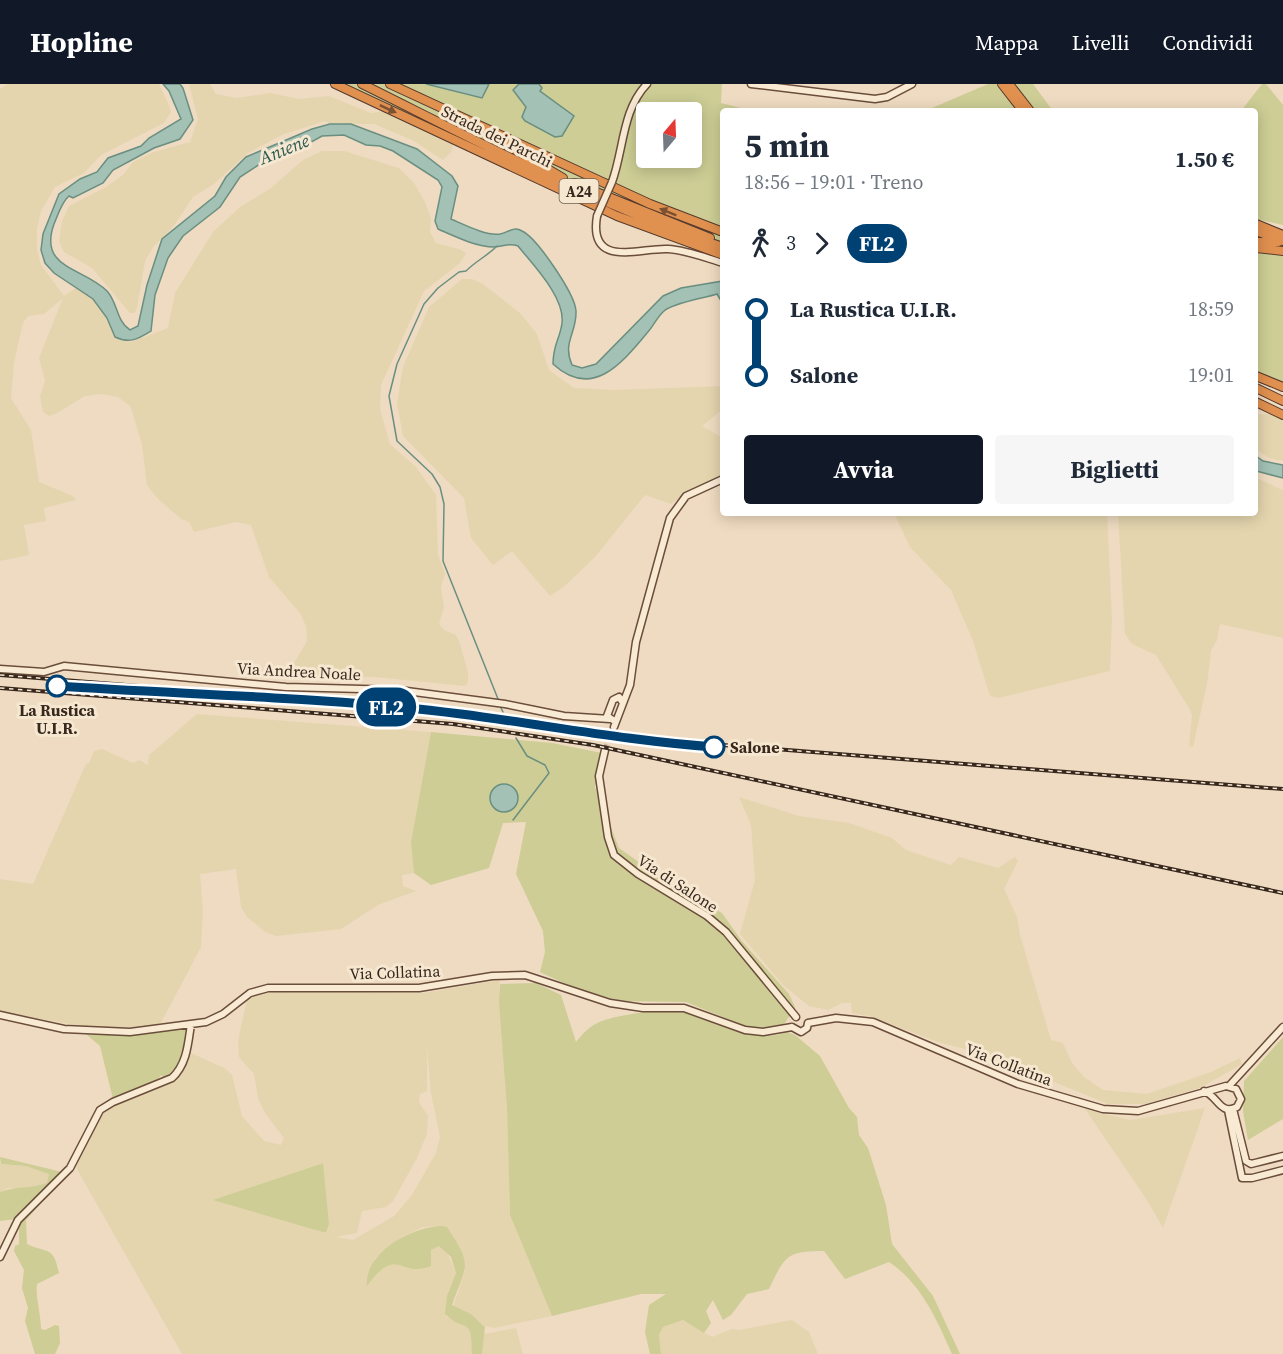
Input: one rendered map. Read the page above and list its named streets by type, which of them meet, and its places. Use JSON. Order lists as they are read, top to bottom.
{
  "streets": {
    "highway": ["Strada dei Parchi", "A24"],
    "street": ["Via Andrea Noale", "Via di Salone", "Via Collatina"]
  },
  "crossings": [
    ["Via di Salone", "Via Collatina"]
  ],
  "water": ["Aniene"],
  "places": ["La Rustica U.I.R.", "Salone"],
  "north": "top",
  "page": {
    "header": "Hopline",
    "nav": ["Mappa", "Livelli", "Condividi"],
    "on_map": "FL2",
    "heading": ["5 min", "18:56 – 19:01 · Treno", "1.50 €"],
    "legs": ["3", "FL2"],
    "list": [
      {
        "name": "La Rustica U.I.R.",
        "value": "18:59"
      },
      {
        "name": "Salone",
        "value": "19:01"
      }
    ],
    "buttons": ["Avvia", "Biglietti"]
  }
}
